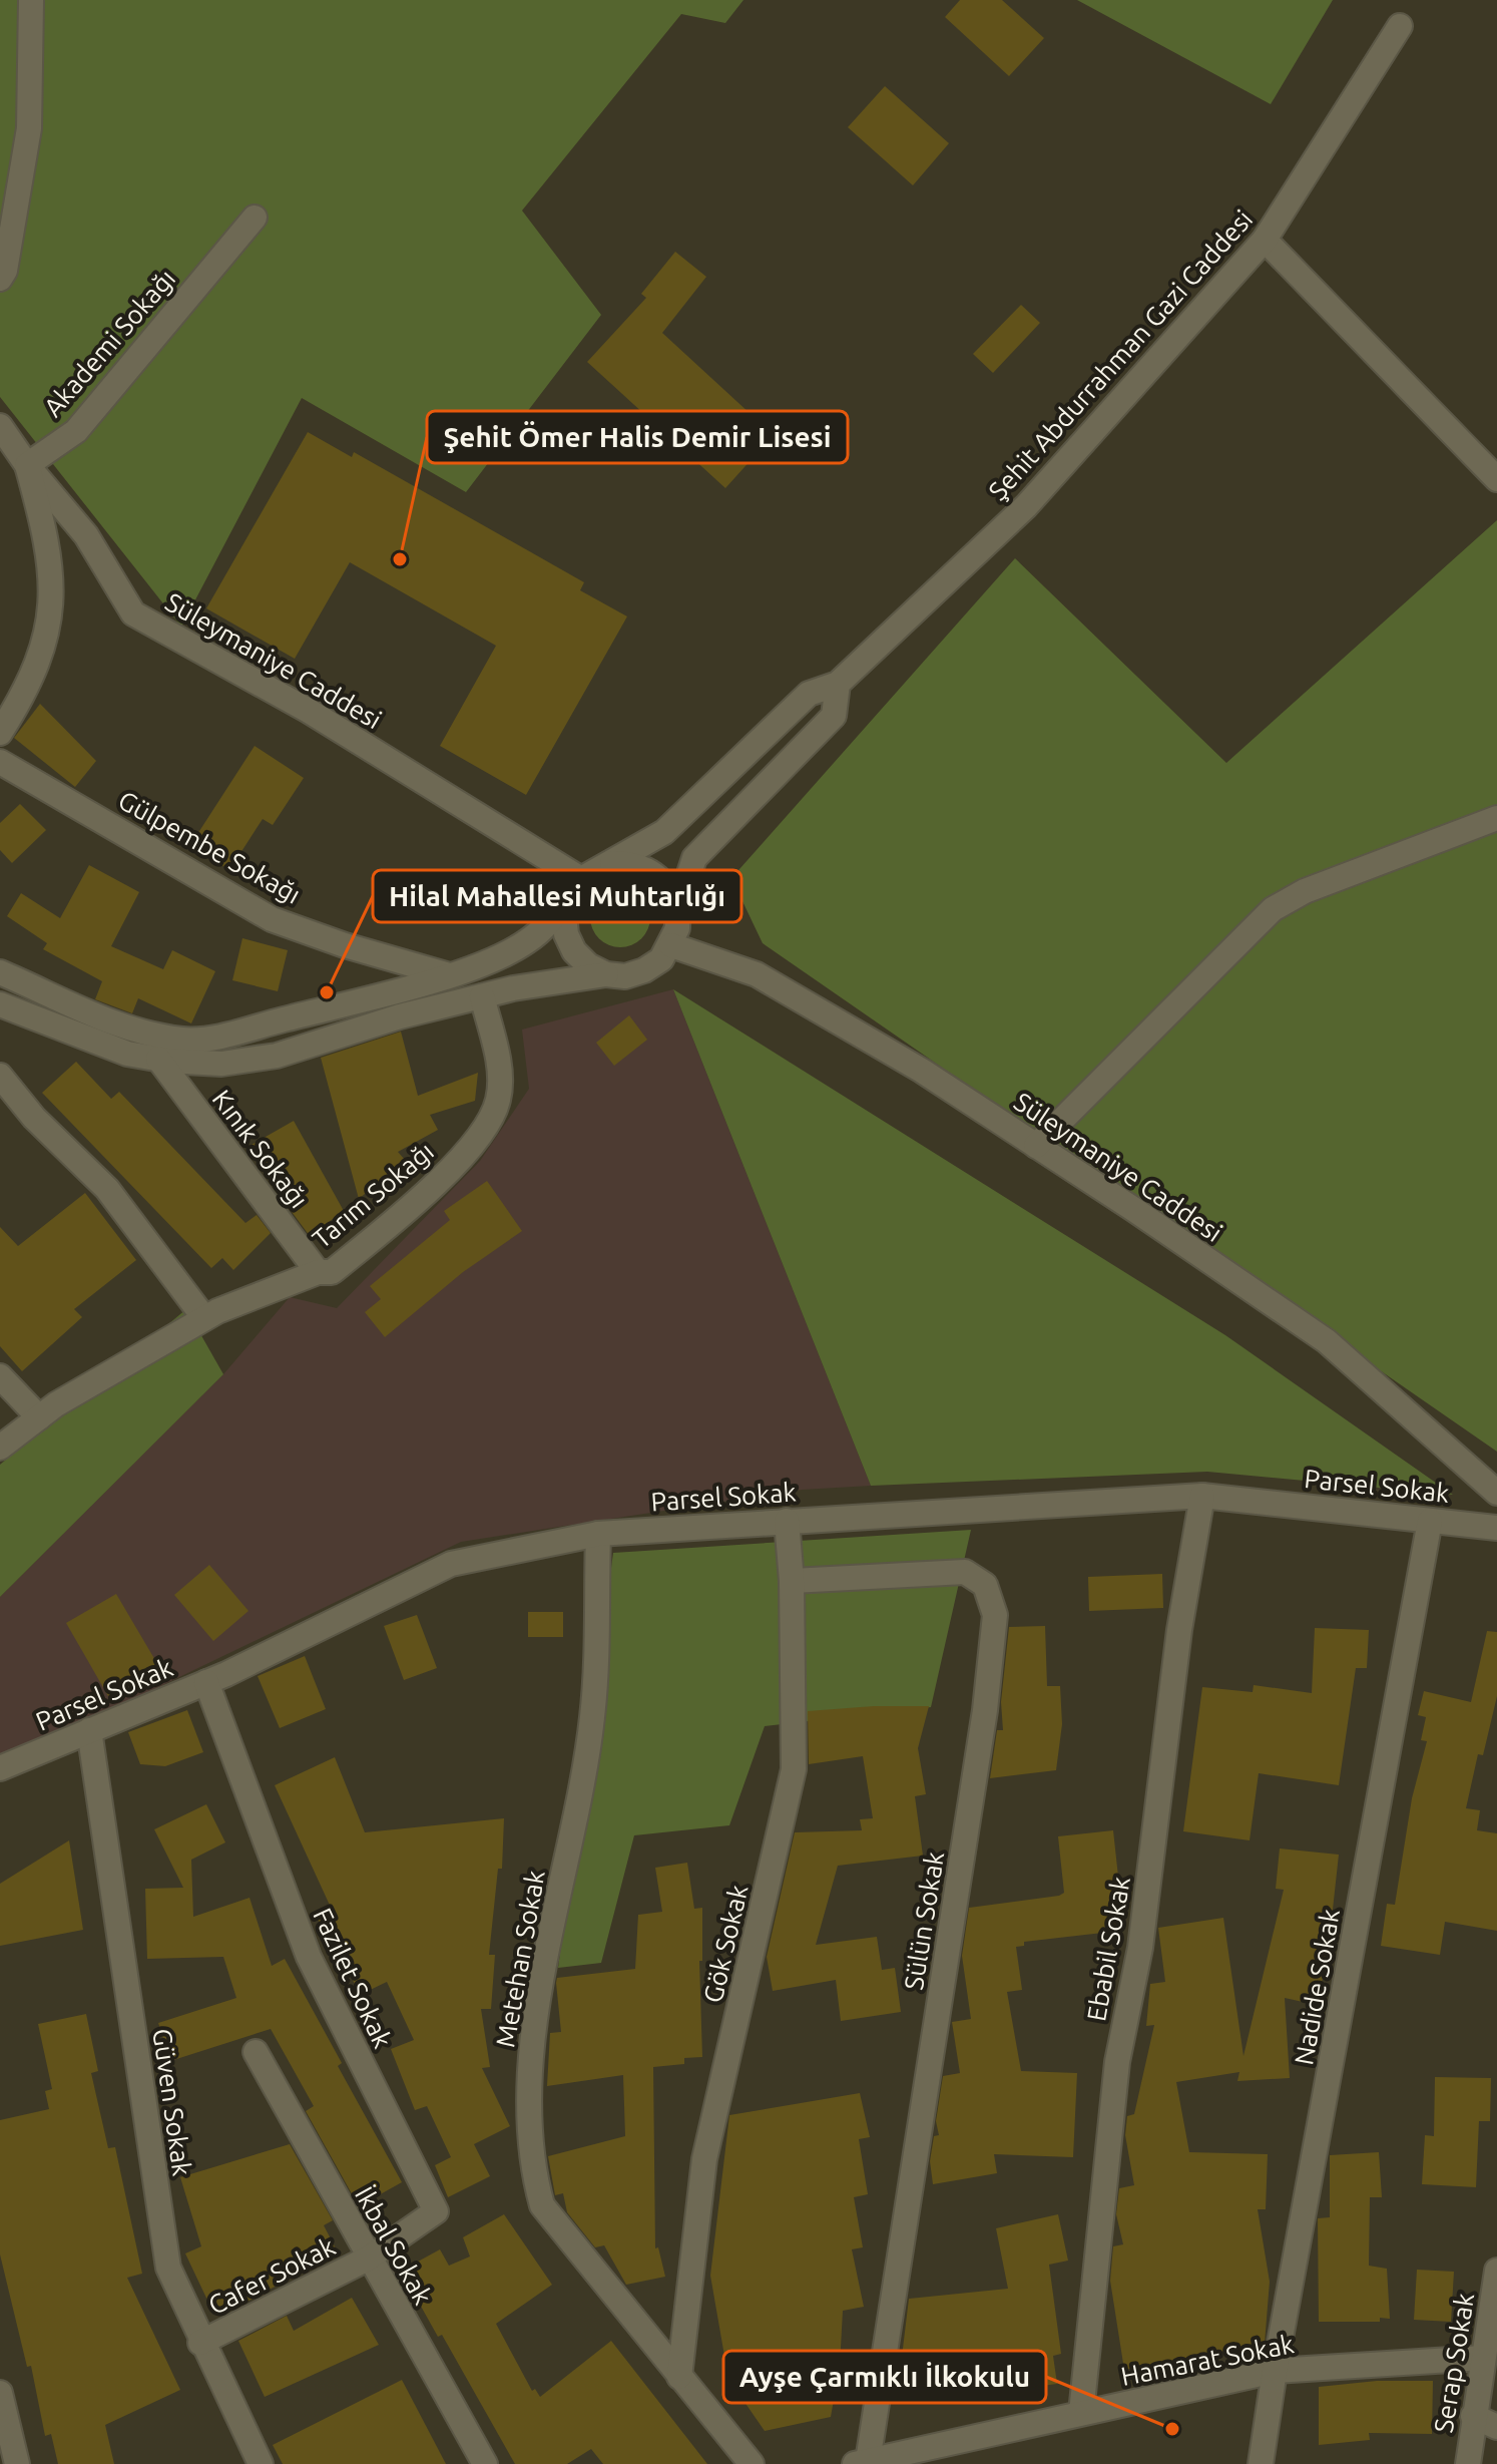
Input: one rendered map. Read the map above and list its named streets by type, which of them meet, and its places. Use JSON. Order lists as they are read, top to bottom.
{
  "streets": {
    "street": [
      "Akademi Sokağı",
      "Şehit Abdurrahman Gazi Caddesi",
      "Süleymaniye Caddesi",
      "Gülpembe Sokağı",
      "Kınık Sokağı",
      "Tarım Sokağı",
      "Parsel Sokak",
      "Sülün Sokak",
      "Gök Sokak",
      "Ebabil Sokak",
      "Metehan Sokak",
      "Fazilet Sokak",
      "Nadide Sokak",
      "Güven Sokak",
      "İkbal Sokak",
      "Cafer Sokak",
      "Hamarat Sokak",
      "Serap Sokak"
    ]
  },
  "crossings": [
    ["Akademi Sokağı", "Süleymaniye Caddesi"],
    ["Kınık Sokağı", "Tarım Sokağı"],
    ["Parsel Sokak", "Gök Sokak"],
    ["Parsel Sokak", "Ebabil Sokak"],
    ["Parsel Sokak", "Metehan Sokak"],
    ["Parsel Sokak", "Fazilet Sokak"],
    ["Parsel Sokak", "Nadide Sokak"],
    ["Parsel Sokak", "Güven Sokak"],
    ["Sülün Sokak", "Gök Sokak"],
    ["Sülün Sokak", "Hamarat Sokak"],
    ["Gök Sokak", "Metehan Sokak"],
    ["Ebabil Sokak", "Hamarat Sokak"],
    ["Fazilet Sokak", "İkbal Sokak"],
    ["Fazilet Sokak", "Cafer Sokak"],
    ["Nadide Sokak", "Hamarat Sokak"],
    ["Güven Sokak", "Cafer Sokak"],
    ["İkbal Sokak", "Cafer Sokak"],
    ["Hamarat Sokak", "Serap Sokak"]
  ],
  "places": ["Şehit Ömer Halis Demir Lisesi", "Hilal Mahallesi Muhtarlığı", "Ayşe Çarmıklı İlkokulu"]
}
